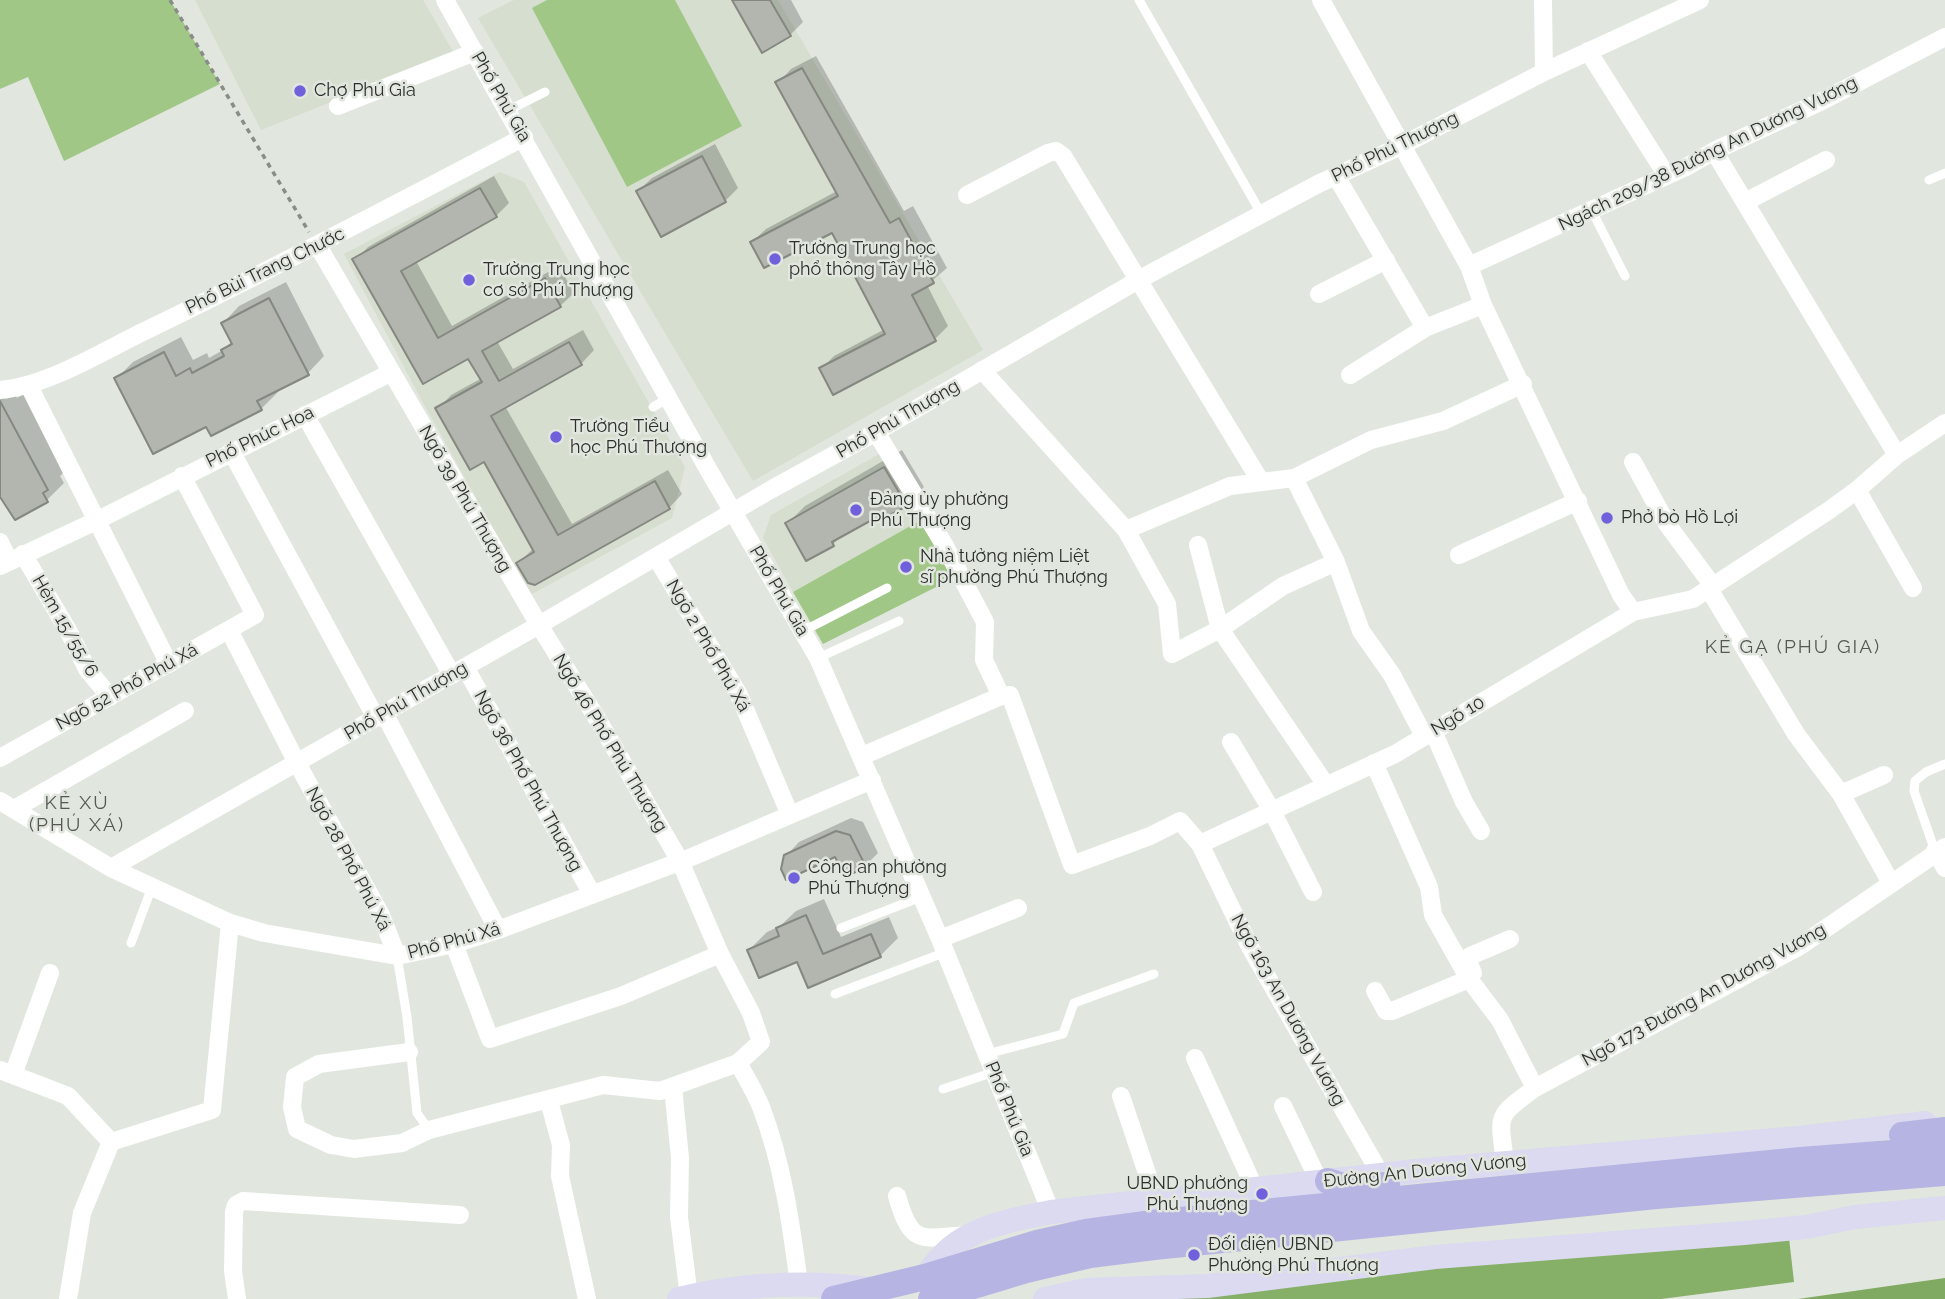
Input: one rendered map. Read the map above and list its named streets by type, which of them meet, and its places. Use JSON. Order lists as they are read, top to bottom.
{
  "streets": {
    "main road": ["Đường An Dương Vương"],
    "street": [
      "Phố Phú Gia",
      "Phố Phú Thượng",
      "Ngách 209/38 Đường An Dương Vương",
      "Phố Bùi Trang Chước",
      "Phố Phúc Hoa",
      "Ngõ 39 Phú Thượng",
      "Hẻm 15/55/6",
      "Ngõ 2 Phố Phú Xá",
      "Ngõ 52 Phố Phú Xá",
      "Ngõ 10",
      "Ngõ 46 Phố Phú Thượng",
      "Ngõ 36 Phố Phú Thượng",
      "Ngõ 28 Phố Phú Xá",
      "Phố Phú Xá",
      "Ngõ 173 Đường An Dương Vương",
      "Ngõ 163 An Dương Vương"
    ]
  },
  "crossings": [
    ["Phố Phú Gia", "Phố Phú Thượng"],
    ["Phố Phú Gia", "Phố Bùi Trang Chước"],
    ["Phố Phú Gia", "Phố Phú Xá"],
    ["Phố Phú Gia", "Đường An Dương Vương"],
    ["Phố Phú Thượng", "Ngõ 39 Phú Thượng"],
    ["Phố Phú Thượng", "Ngõ 2 Phố Phú Xá"],
    ["Phố Phú Thượng", "Ngõ 46 Phố Phú Thượng"],
    ["Phố Phú Thượng", "Ngõ 36 Phố Phú Thượng"],
    ["Phố Phú Thượng", "Ngõ 28 Phố Phú Xá"],
    ["Phố Phú Thượng", "Phố Phú Xá"],
    ["Phố Phúc Hoa", "Ngõ 39 Phú Thượng"],
    ["Phố Phúc Hoa", "Hẻm 15/55/6"],
    ["Phố Phúc Hoa", "Ngõ 52 Phố Phú Xá"],
    ["Phố Phúc Hoa", "Ngõ 36 Phố Phú Thượng"],
    ["Ngõ 39 Phú Thượng", "Ngõ 46 Phố Phú Thượng"],
    ["Hẻm 15/55/6", "Ngõ 52 Phố Phú Xá"],
    ["Ngõ 2 Phố Phú Xá", "Phố Phú Xá"],
    ["Ngõ 52 Phố Phú Xá", "Ngõ 28 Phố Phú Xá"],
    ["Ngõ 10", "Ngõ 163 An Dương Vương"],
    ["Ngõ 46 Phố Phú Thượng", "Phố Phú Xá"],
    ["Ngõ 36 Phố Phú Thượng", "Phố Phú Xá"],
    ["Ngõ 28 Phố Phú Xá", "Phố Phú Xá"],
    ["Ngõ 173 Đường An Dương Vương", "Đường An Dương Vương"],
    ["Ngõ 163 An Dương Vương", "Đường An Dương Vương"]
  ],
  "districts": ["KẺ GẠ (PHÚ GIA)", "KẺ XÙ (PHÚ XÁ)"],
  "places": [
    "Chợ Phú Gia",
    "Trường Trung học phổ thông Tây Hồ",
    "Trường Trung học cơ sở Phú Thượng",
    "Trường Tiểu học Phú Thượng",
    "Đảng ủy phường Phú Thượng",
    "Phở bò Hồ Lợi",
    "Nhà tưởng niệm Liệt sĩ phường Phú Thượng",
    "Công an phường Phú Thượng",
    "UBND phường Phú Thượng",
    "Đối diện UBND Phường Phú Thượng"
  ]
}
